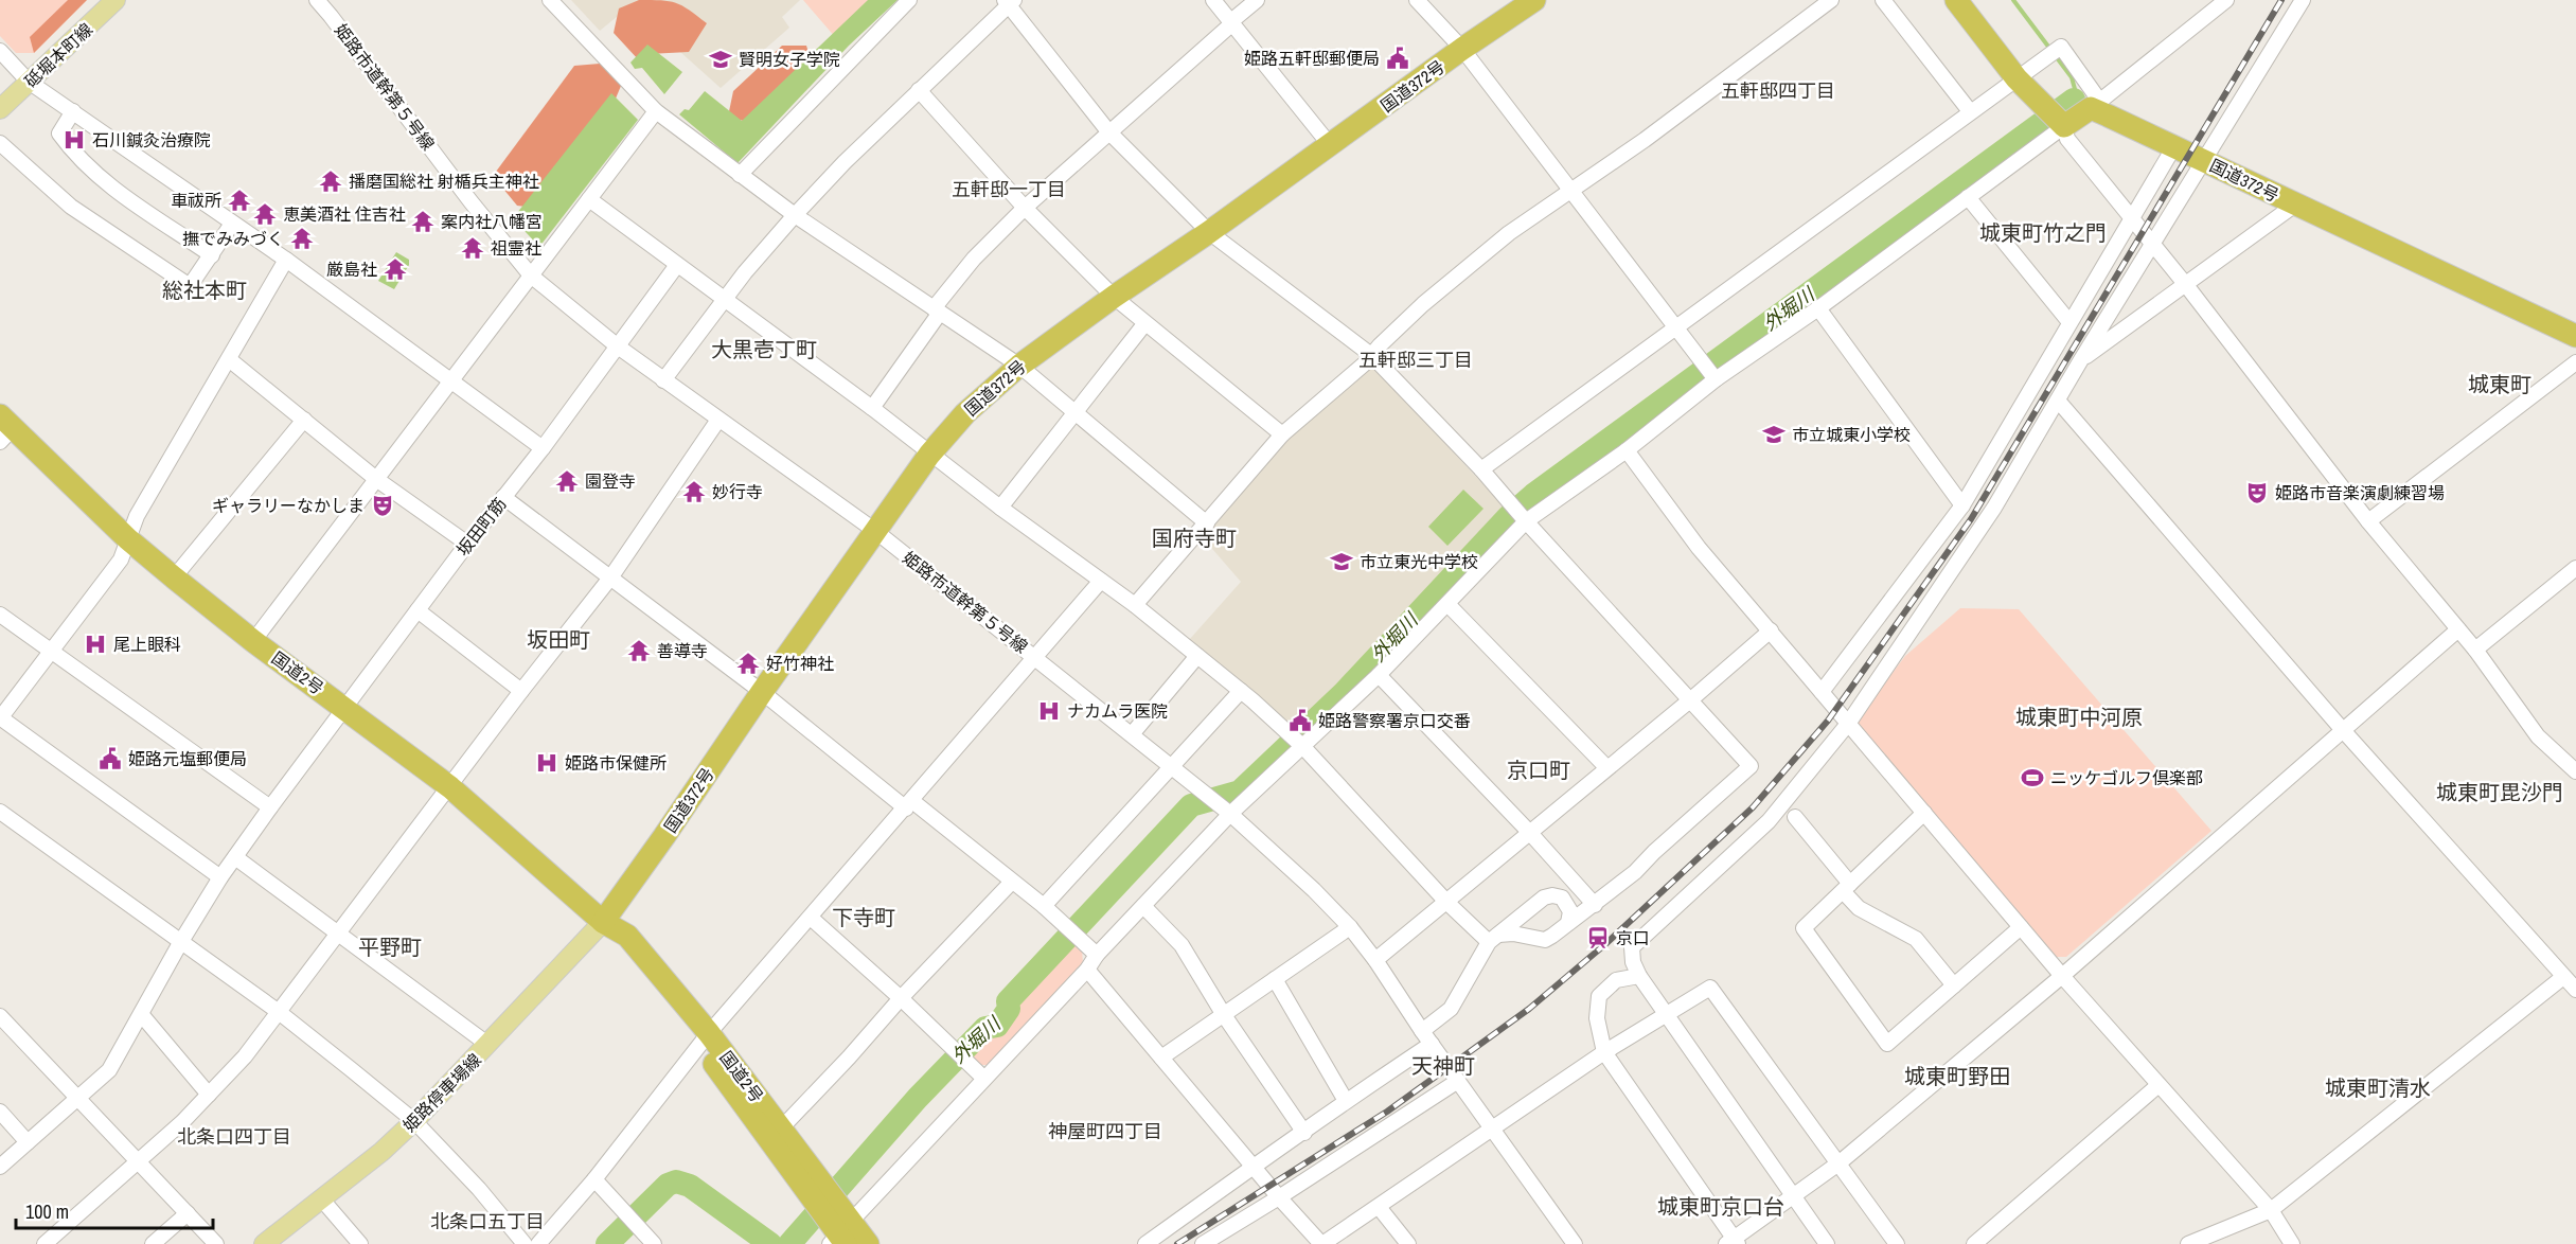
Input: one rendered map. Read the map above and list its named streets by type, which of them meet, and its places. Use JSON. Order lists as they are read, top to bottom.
{
  "streets": {
    "highway": ["国道372号", "国道2号"],
    "main road": ["砥堀本町線", "姫路停車場線"],
    "street": ["姫路市道幹第５号線", "坂田町筋"]
  },
  "crossings": [
    ["国道372号", "姫路市道幹第５号線"],
    ["国道372号", "国道2号"],
    ["国道372号", "姫路停車場線"],
    ["姫路市道幹第５号線", "坂田町筋"],
    ["坂田町筋", "国道2号"],
    ["国道2号", "姫路停車場線"]
  ],
  "districts": [
    "五軒邸四丁目",
    "五軒邸一丁目",
    "城東町竹之門",
    "総社本町",
    "大黒壱丁町",
    "五軒邸三丁目",
    "城東町",
    "国府寺町",
    "坂田町",
    "城東町中河原",
    "京口町",
    "城東町毘沙門",
    "下寺町",
    "平野町",
    "天神町",
    "城東町野田",
    "城東町清水",
    "神屋町四丁目",
    "北条口四丁目",
    "城東町京口台",
    "北条口五丁目"
  ],
  "water": ["外堀川"],
  "places": {
    "public building": ["姫路五軒邸郵便局", "姫路警察署京口交番", "姫路元塩郵便局"],
    "school or university": ["賢明女子学院", "市立城東小学校", "市立東光中学校"],
    "hospital": [
      "石川鍼灸治療院",
      "尾上眼科",
      "ナカムラ医院",
      "姫路市保健所"
    ],
    "temple": [
      "播磨国総社 射楯兵主神社",
      "車祓所",
      "恵美酒社 住吉社",
      "案内社八幡宮",
      "撫でみみづく",
      "祖霊社",
      "厳島社",
      "園登寺",
      "妙行寺",
      "善導寺",
      "好竹神社"
    ],
    "theatre": ["姫路市音楽演劇練習場", "ギャラリーなかしま"],
    "sports": ["ニッケゴルフ倶楽部"],
    "station": ["京口"]
  },
  "scale_bar": "100 m"
}
